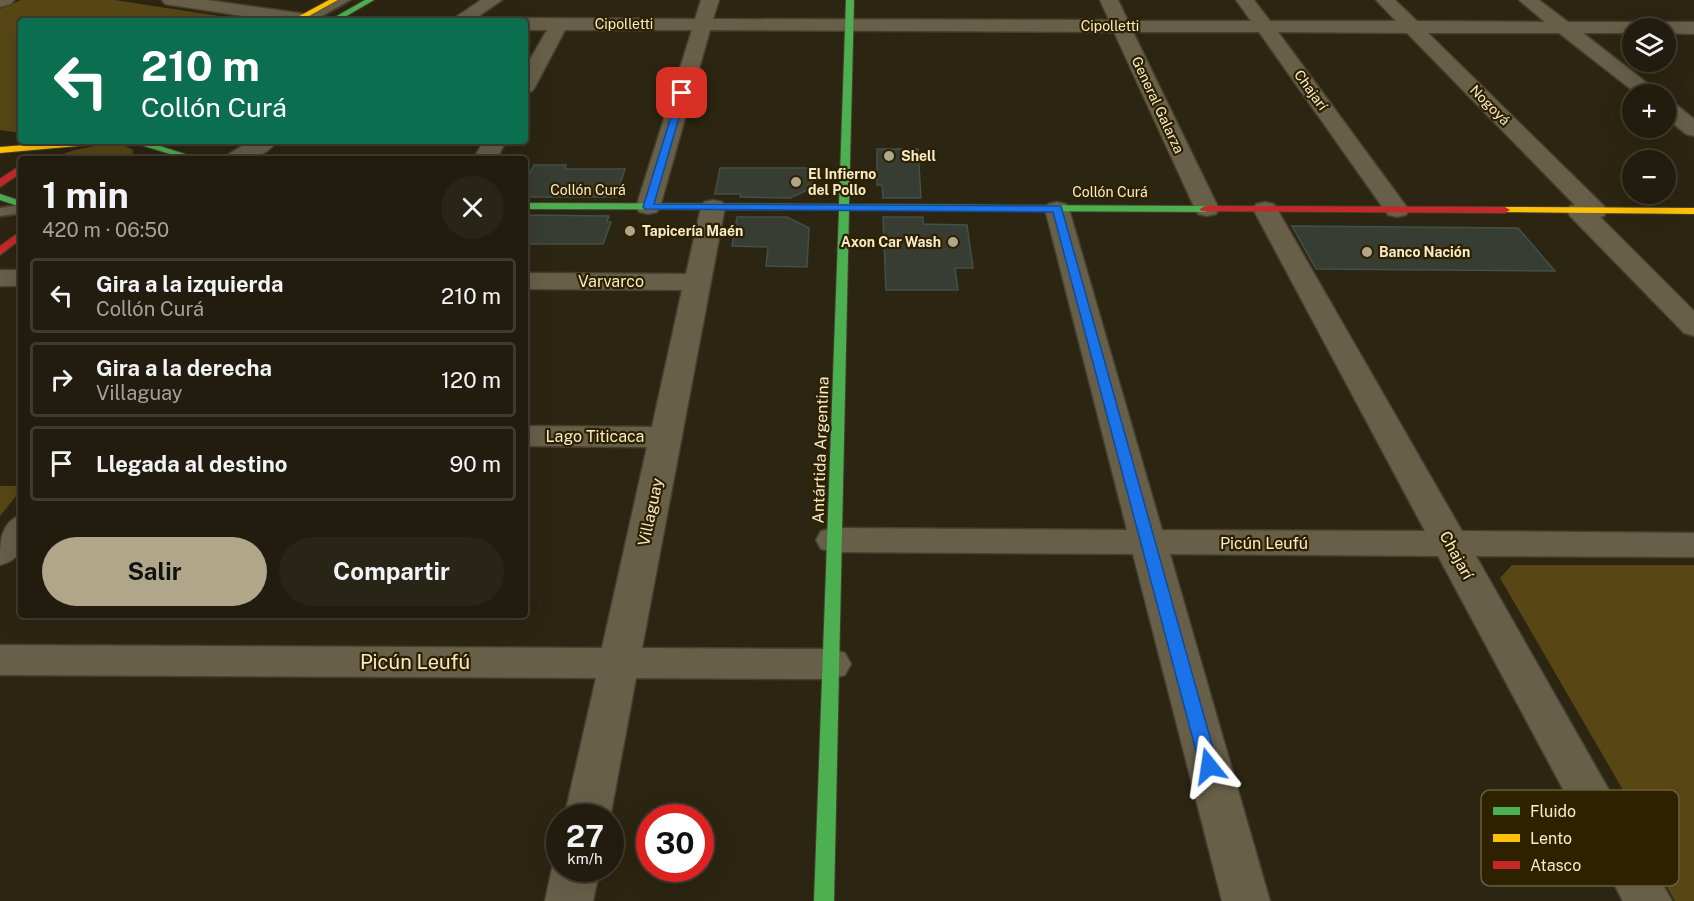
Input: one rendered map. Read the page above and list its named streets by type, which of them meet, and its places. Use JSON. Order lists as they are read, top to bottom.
{
  "streets": {
    "main road": ["Collón Curá", "Antártida Argentina"],
    "street": [
      "Cipolletti",
      "Chajarí",
      "General Galarza",
      "Nogoyá",
      "Varvarco",
      "Lago Titicaca",
      "Villaguay",
      "Picún Leufú"
    ]
  },
  "crossings": [
    ["Cipolletti", "Chajarí"],
    ["Cipolletti", "General Galarza"],
    ["Cipolletti", "Nogoyá"],
    ["Cipolletti", "Antártida Argentina"],
    ["Chajarí", "Collón Curá"],
    ["Chajarí", "Picún Leufú"],
    ["General Galarza", "Collón Curá"],
    ["Nogoyá", "Collón Curá"],
    ["Collón Curá", "Antártida Argentina"],
    ["Collón Curá", "Villaguay"],
    ["Varvarco", "Villaguay"],
    ["Lago Titicaca", "Villaguay"],
    ["Antártida Argentina", "Picún Leufú"],
    ["Villaguay", "Picún Leufú"]
  ],
  "places": [
    "Shell",
    "El Infierno del Pollo",
    "Tapicería Maén",
    "Axon Car Wash",
    "Banco Nación"
  ],
  "legend": ["Fluido", "Lento", "Atasco"],
  "page": {
    "map_buttons": ["+", "−"],
    "turn": ["210 m", "Collón Curá"],
    "heading": ["1 min", "420 m · 06:50"],
    "list": [
      {
        "name": "Gira a la izquierda",
        "note": "Collón Curá",
        "value": "210 m"
      },
      {
        "name": "Gira a la derecha",
        "note": "Villaguay",
        "value": "120 m"
      },
      {
        "name": "Llegada al destino",
        "value": "90 m"
      }
    ],
    "buttons": ["Salir", "Compartir"],
    "speed": "27 km/h",
    "limit": "30"
  }
}
